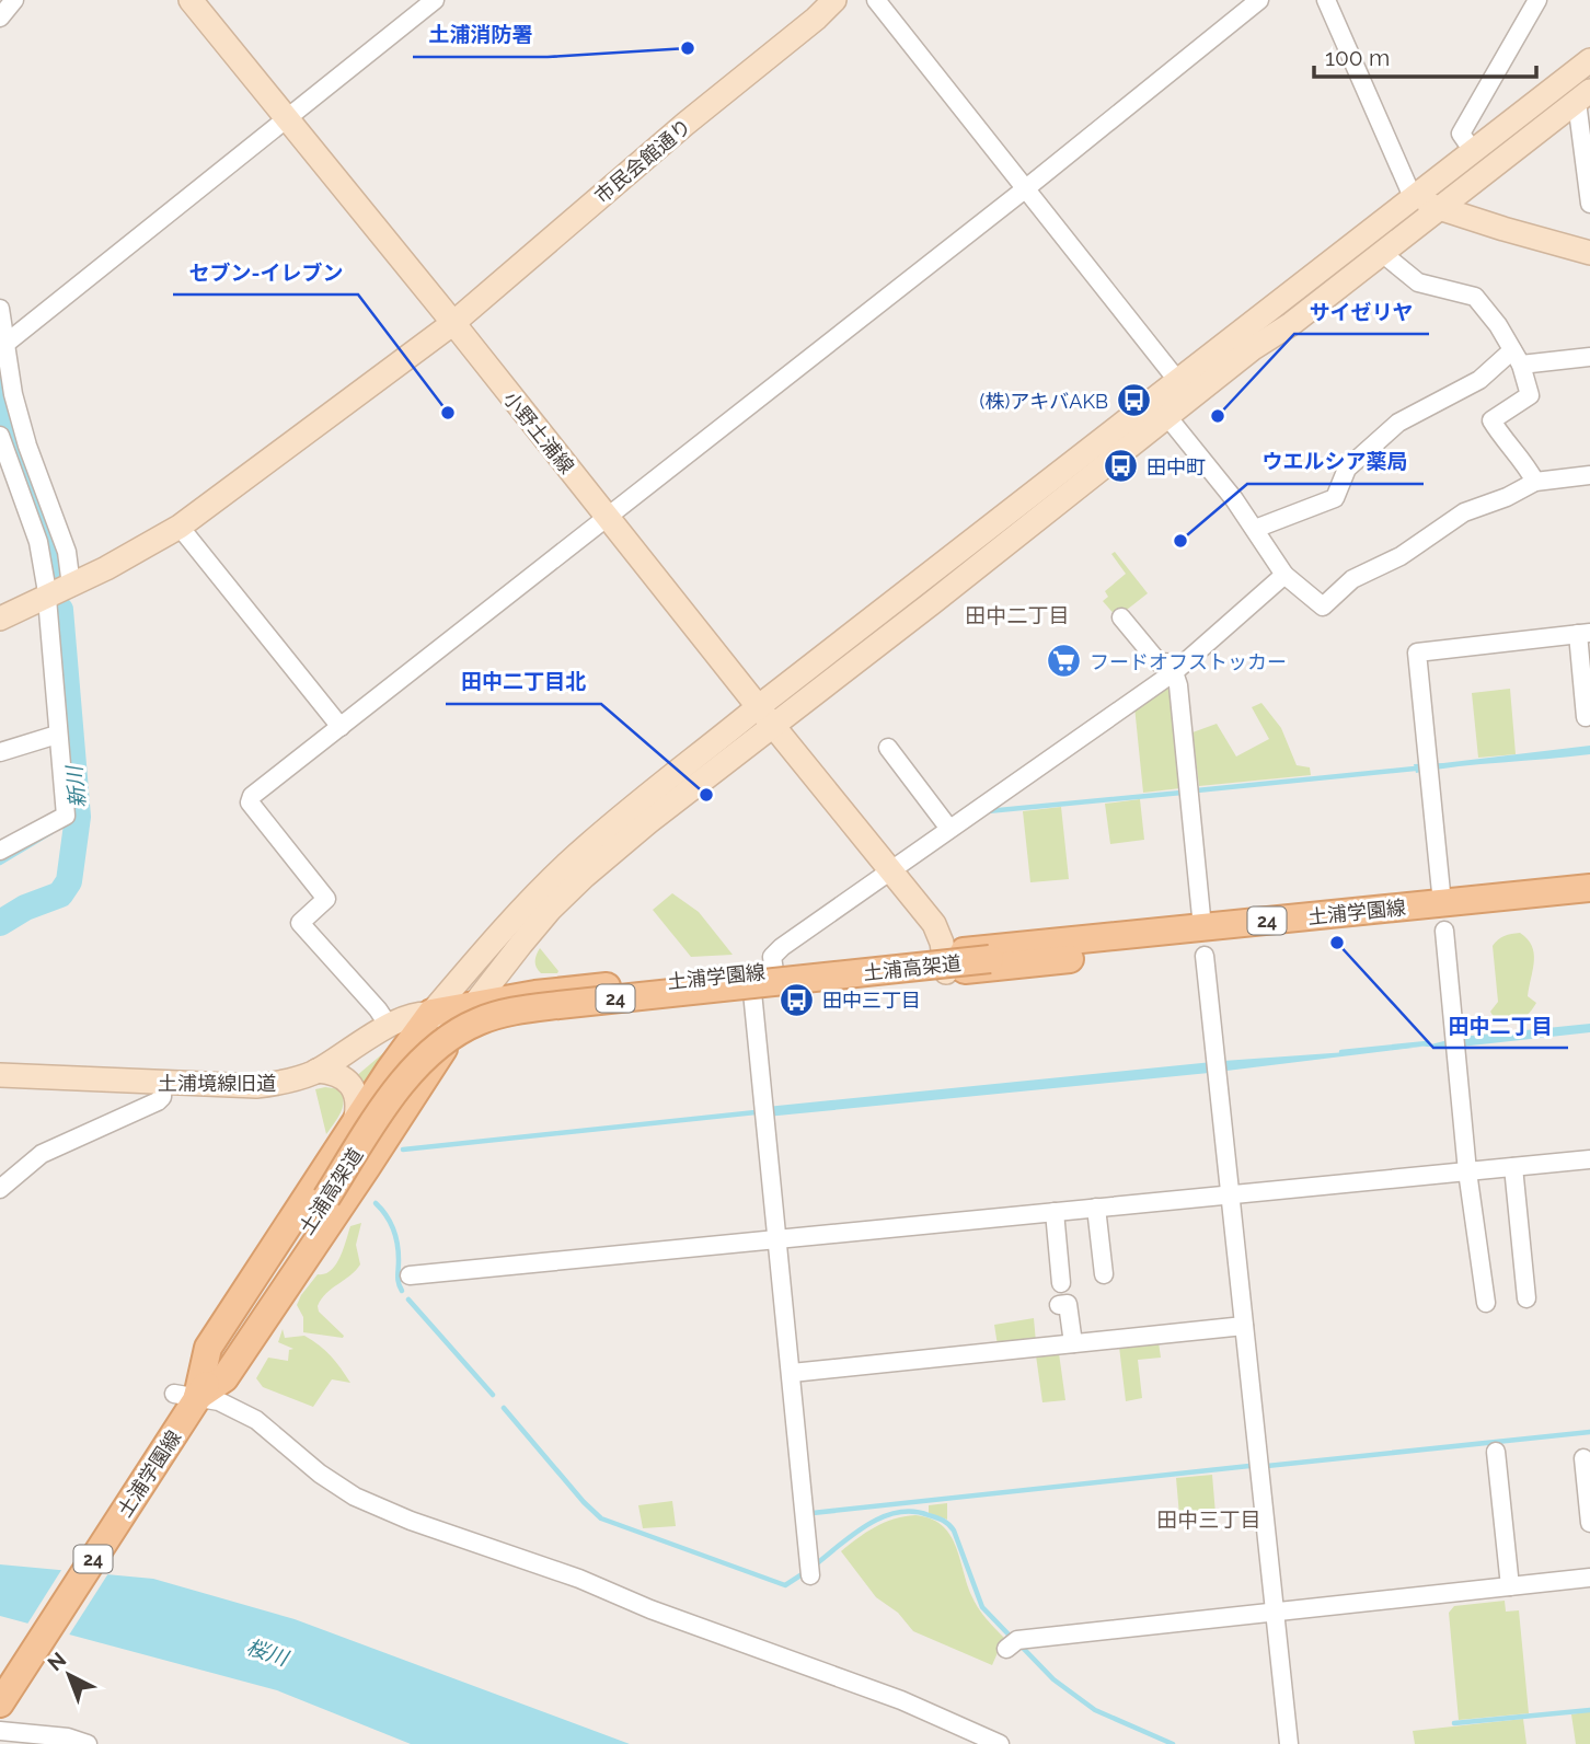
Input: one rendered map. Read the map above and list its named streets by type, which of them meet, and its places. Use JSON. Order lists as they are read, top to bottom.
{
  "streets": {
    "main road": ["土浦学園線", "24", "土浦高架道"],
    "street": ["市民会館通り", "小野土浦線", "土浦境線旧道"]
  },
  "crossings": [
    ["市民会館通り", "小野土浦線"],
    ["小野土浦線", "土浦学園線"],
    ["土浦学園線", "土浦高架道"],
    ["土浦学園線", "土浦境線旧道"]
  ],
  "districts": ["田中二丁目", "田中三丁目"],
  "water": ["新川", "桜川"],
  "places": {
    "other": [
      "土浦消防署",
      "セブン-イレブン",
      "サイゼリヤ",
      "ウエルシア薬局",
      "田中二丁目北",
      "田中二丁目"
    ],
    "bus stop": ["(株)アキバAKB", "田中町", "田中三丁目"],
    "supermarket": ["フードオフストッカー"]
  },
  "scale_bar": "100 m",
  "north": "top left"
}
